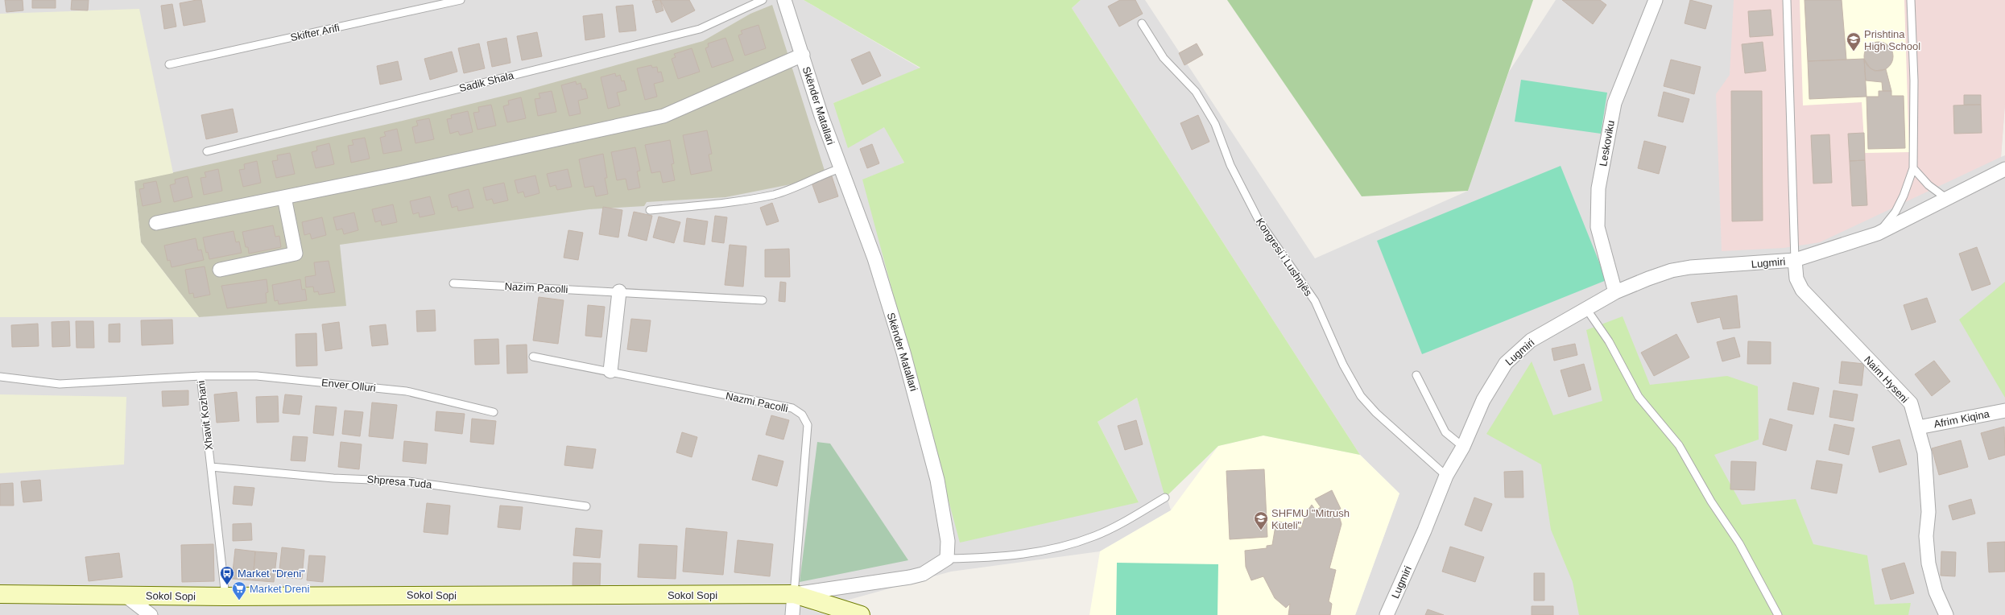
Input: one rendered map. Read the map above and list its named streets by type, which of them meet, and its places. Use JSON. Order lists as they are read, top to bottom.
{
  "streets": {
    "street": [
      "Skënder Matallari",
      "Leskoviku",
      "Lugmiri",
      "Naim Hyseni",
      "Afrim Kiqina",
      "Sokol Sopi"
    ],
    "lane": [
      "Skifter Arifi",
      "Sadik Shala",
      "Kongresi i Lushnjës",
      "Nazim Pacolli",
      "Enver Olluri",
      "Nazmi Pacolli",
      "Xhavit Kozhani",
      "Shpresa Tuda"
    ]
  },
  "crossings": [
    ["Leskoviku", "Lugmiri"],
    ["Kongresi i Lushnjës", "Lugmiri"],
    ["Lugmiri", "Naim Hyseni"],
    ["Naim Hyseni", "Afrim Kiqina"],
    ["Enver Olluri", "Xhavit Kozhani"],
    ["Nazmi Pacolli", "Sokol Sopi"],
    ["Xhavit Kozhani", "Shpresa Tuda"],
    ["Xhavit Kozhani", "Sokol Sopi"]
  ],
  "places": {
    "school or university": ["Prishtina High School", "SHFMU \"Mitrush Kuteli\""],
    "bus stop": ["Market \"Dreni\""],
    "supermarket": ["Market Dreni"]
  }
}
